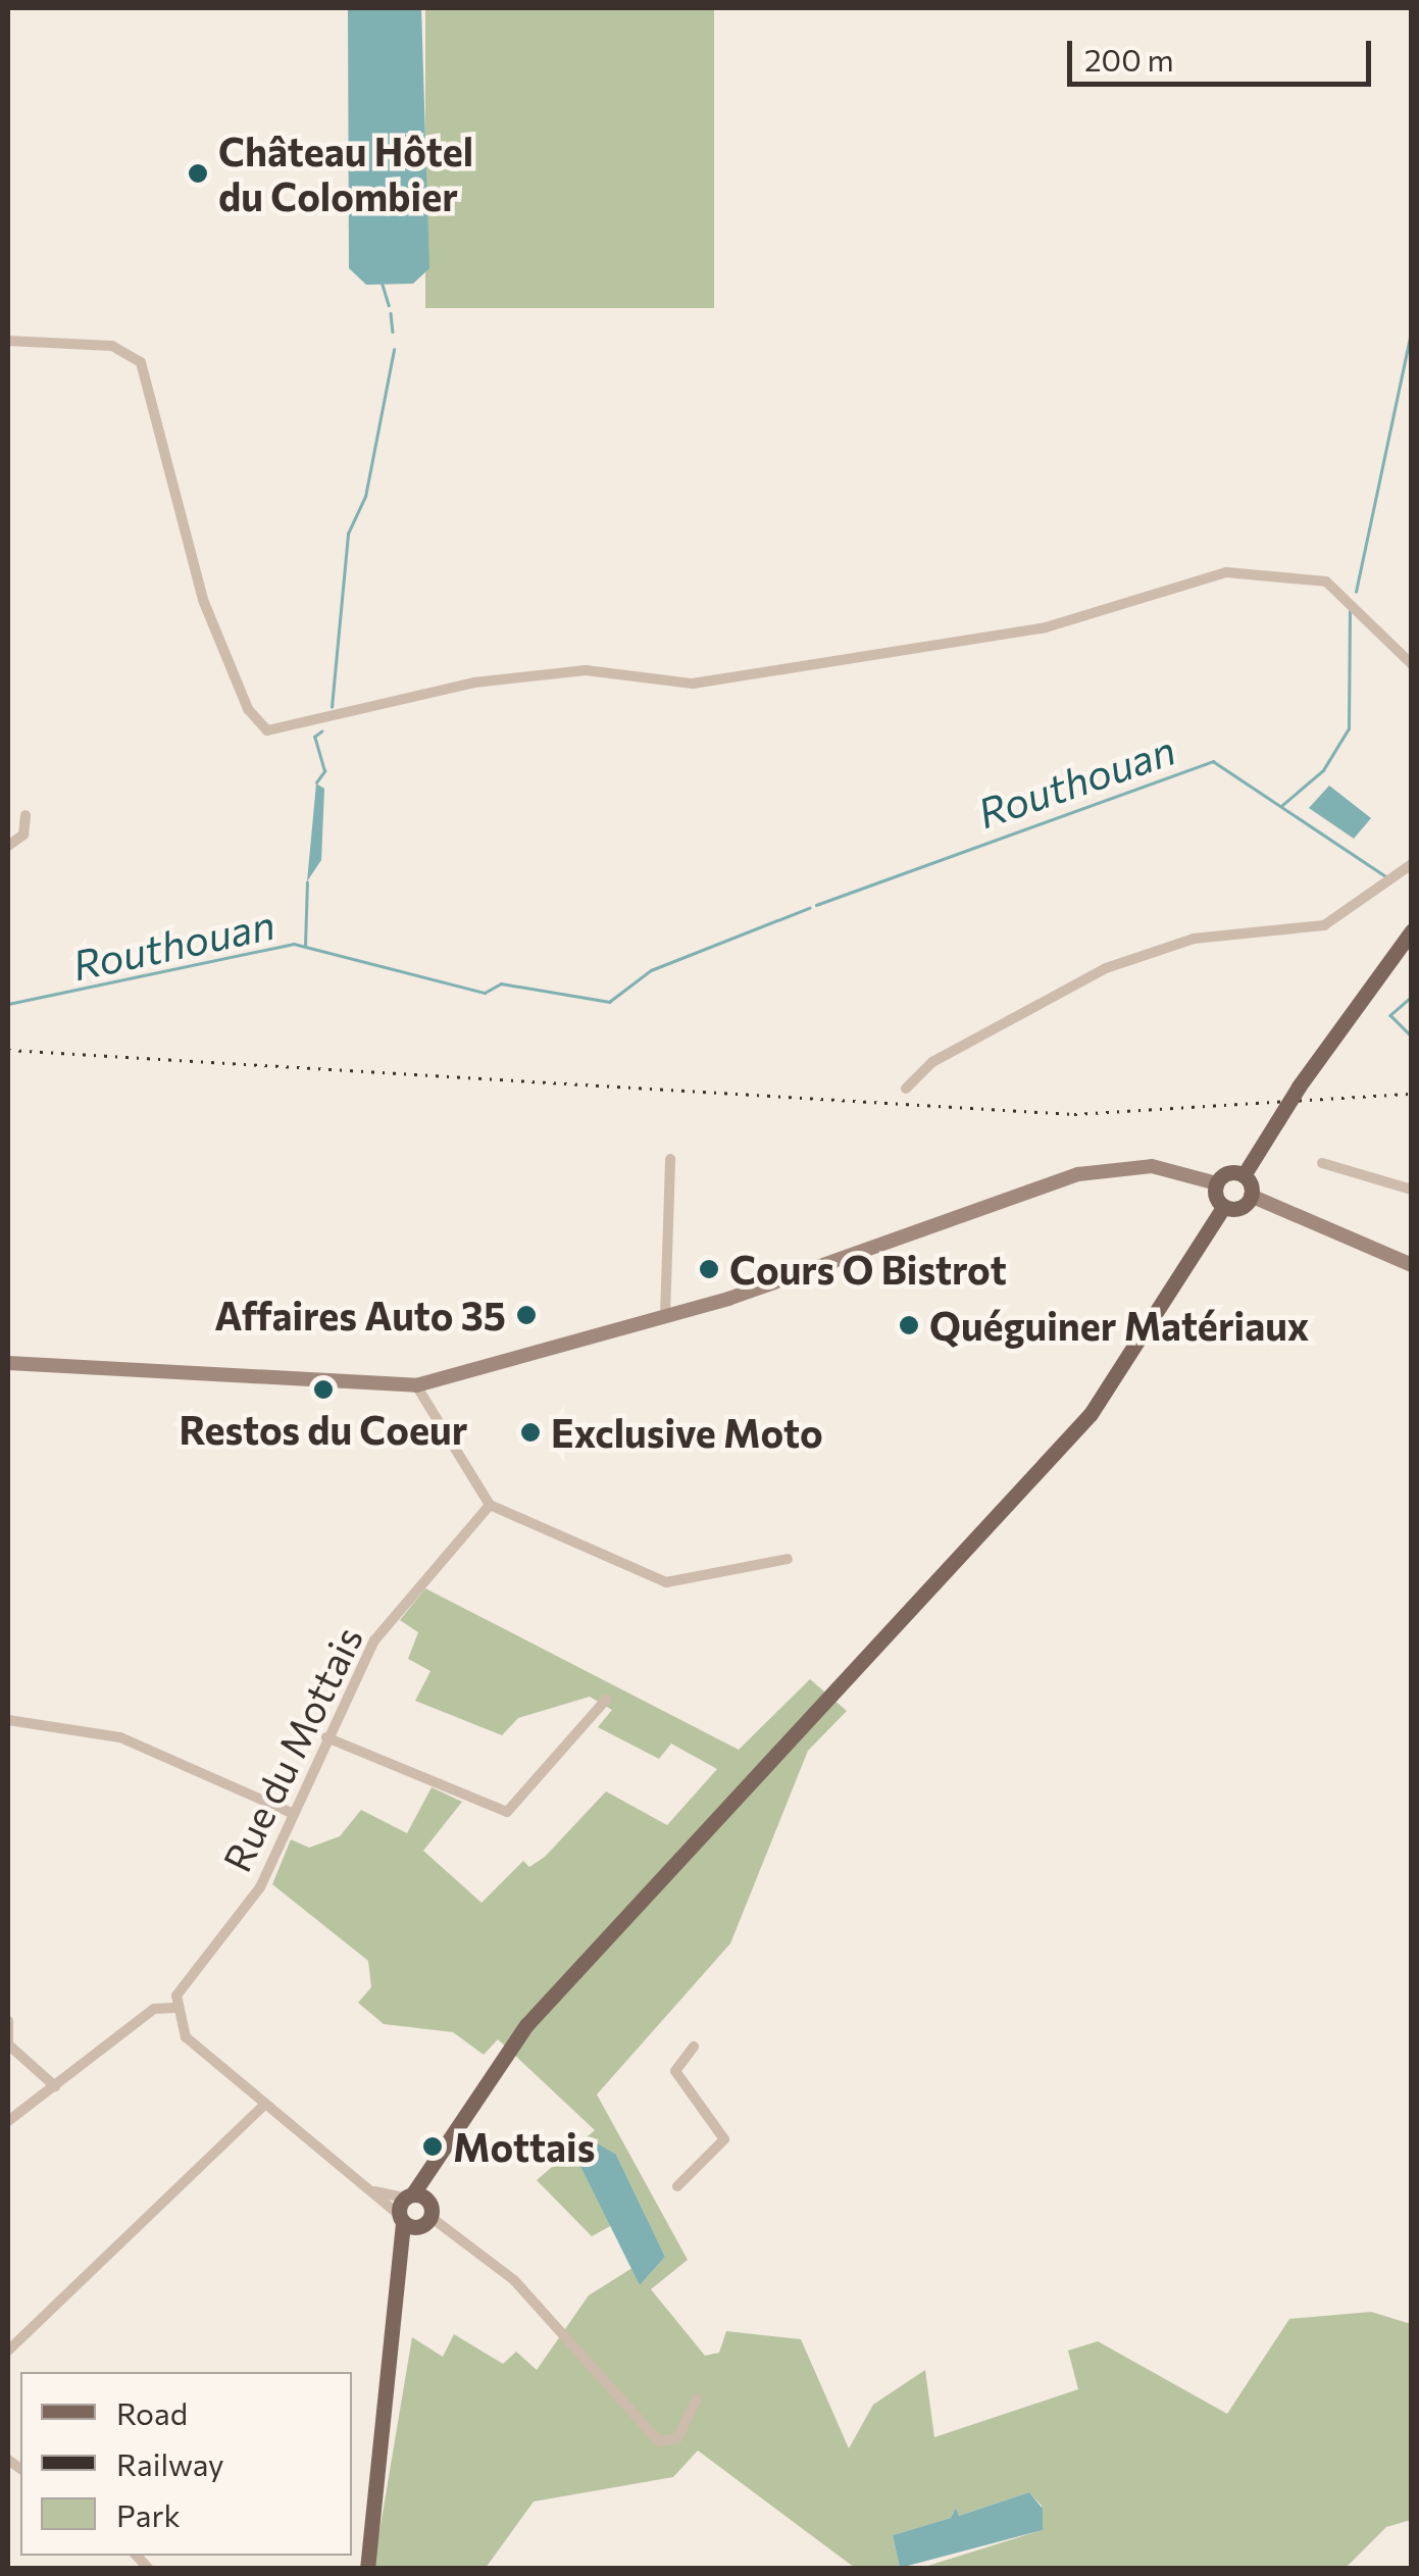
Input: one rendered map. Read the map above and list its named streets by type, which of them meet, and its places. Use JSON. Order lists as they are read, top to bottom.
{
  "streets": {
    "street": ["Rue du Mottais"]
  },
  "water": ["Routhouan"],
  "places": [
    "Château Hôtel du Colombier",
    "Cours O Bistrot",
    "Affaires Auto 35",
    "Quéguiner Matériaux",
    "Restos du Coeur",
    "Exclusive Moto",
    "Mottais"
  ],
  "legend": ["Road", "Railway", "Park"],
  "scale_bar": "200 m"
}
